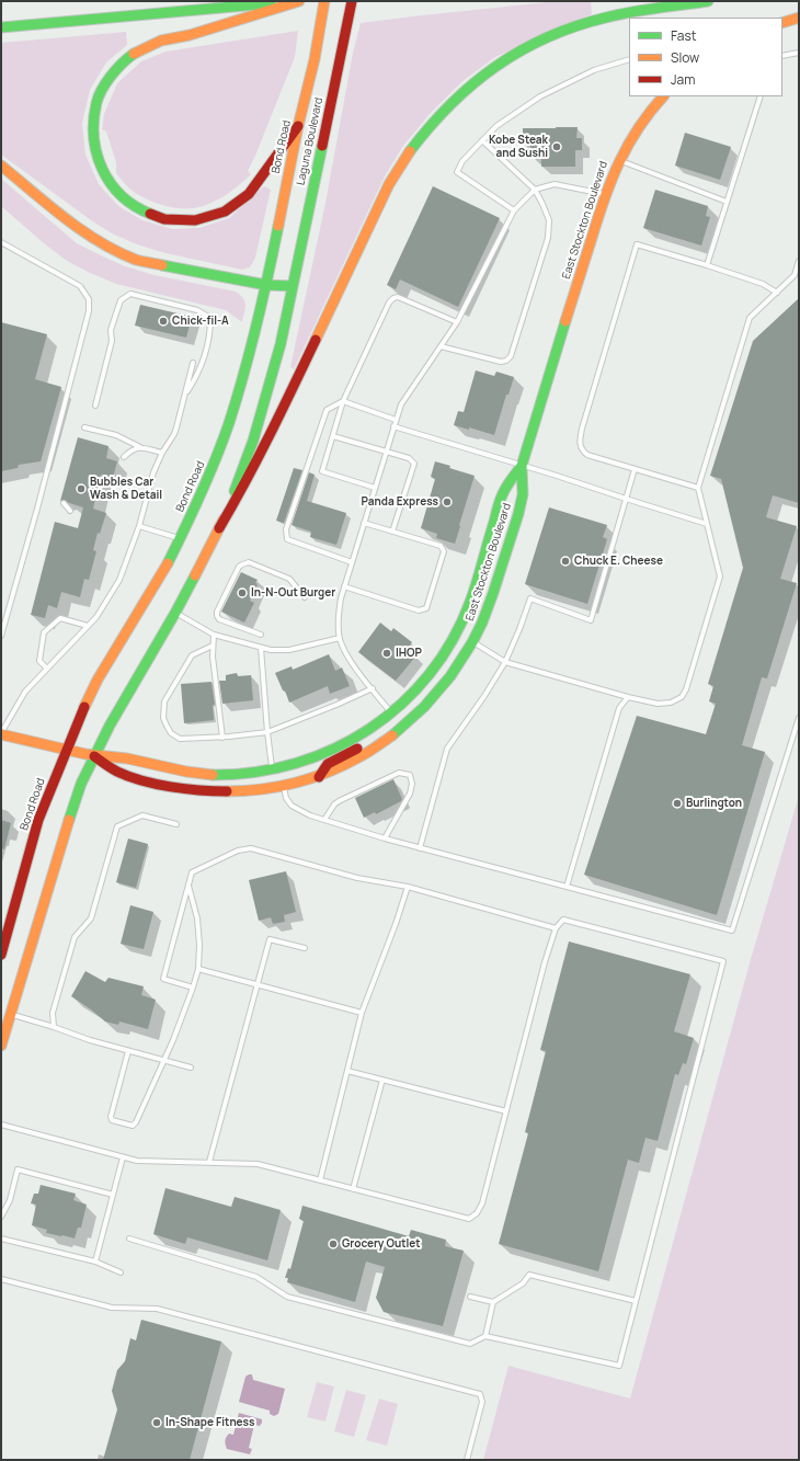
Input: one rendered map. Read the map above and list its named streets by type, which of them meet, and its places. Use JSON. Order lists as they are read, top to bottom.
{
  "streets": {
    "main road": ["Laguna Boulevard", "Bond Road", "East Stockton Boulevard"]
  },
  "crossings": [
    ["Bond Road", "East Stockton Boulevard"]
  ],
  "places": [
    "Kobe Steak and Sushi",
    "Chick-fil-A",
    "Bubbles Car Wash & Detail",
    "Panda Express",
    "Chuck E. Cheese",
    "In-N-Out Burger",
    "IHOP",
    "Burlington",
    "Grocery Outlet",
    "In-Shape Fitness"
  ],
  "legend": ["Fast", "Slow", "Jam"]
}
